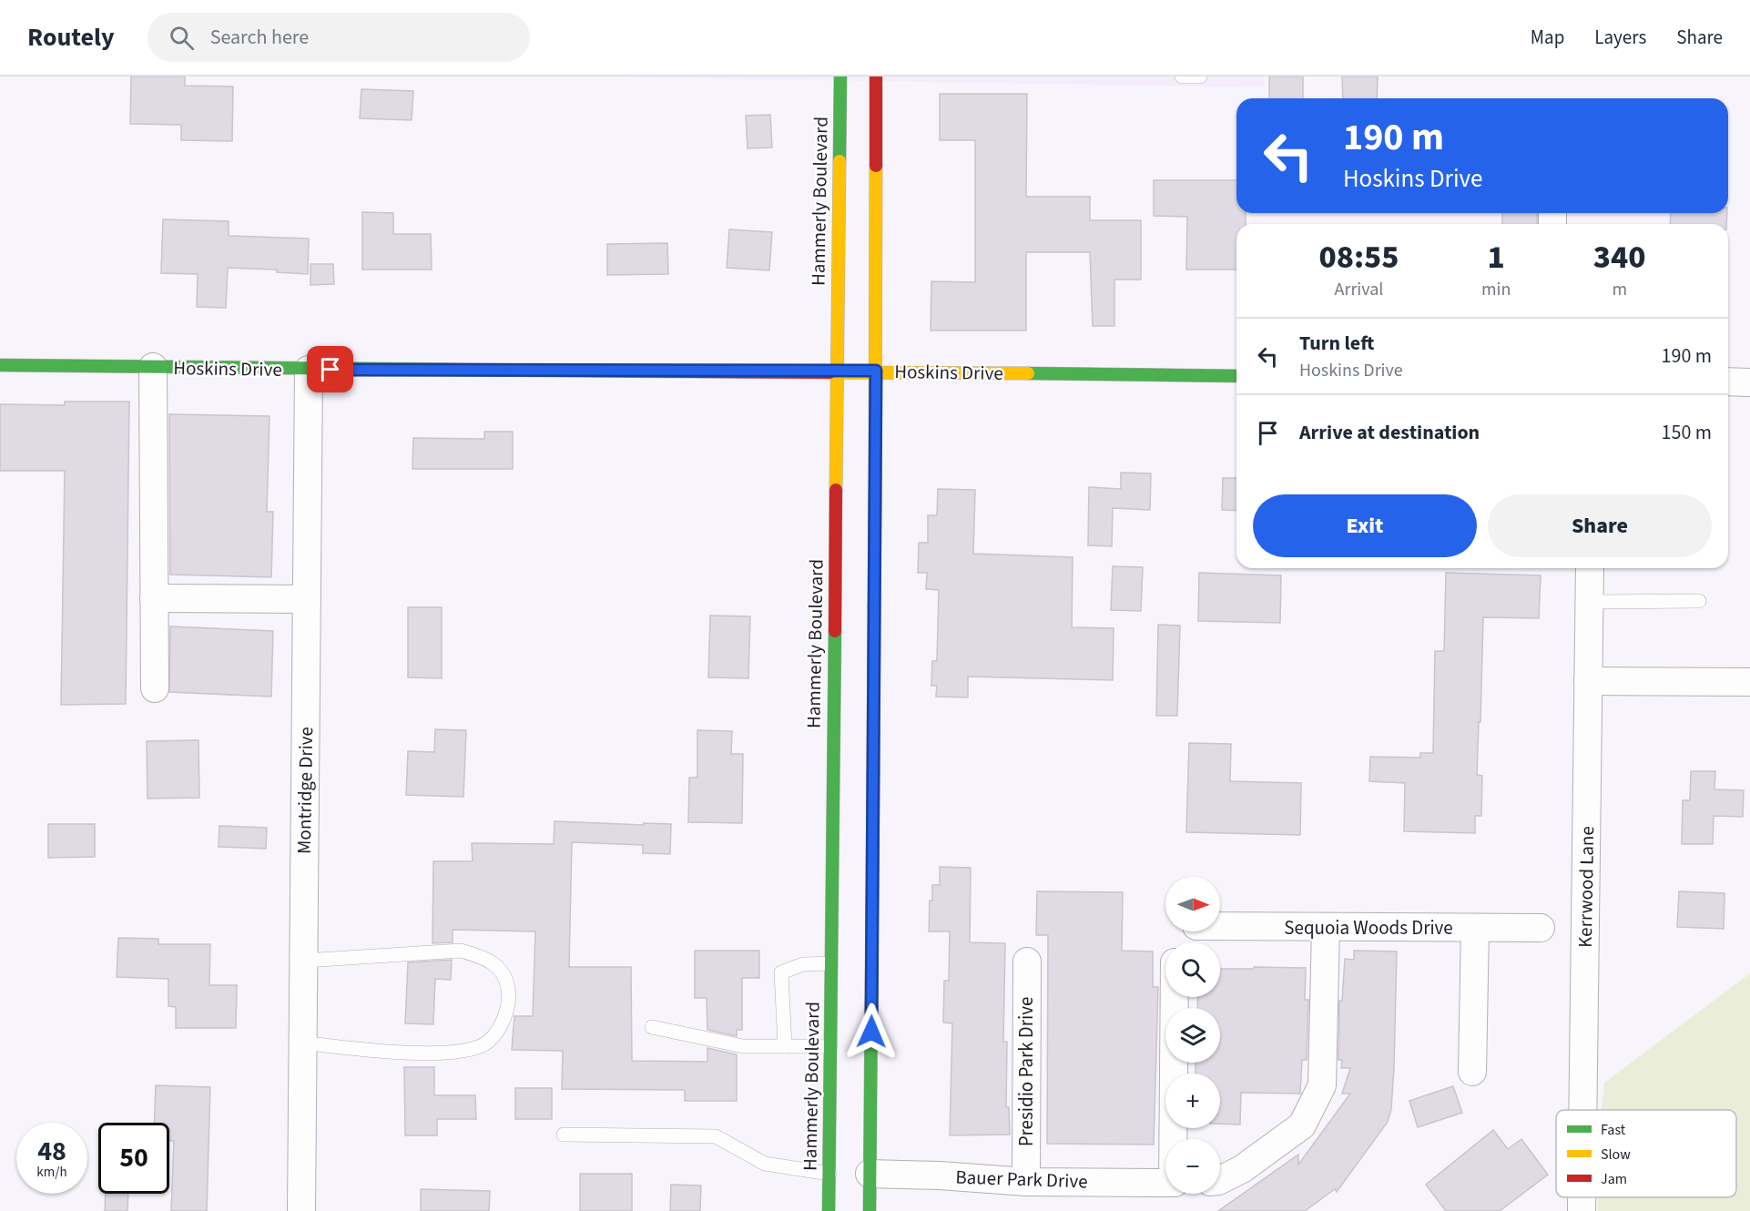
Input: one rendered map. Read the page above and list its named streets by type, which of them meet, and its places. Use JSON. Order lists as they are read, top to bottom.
{
  "streets": {
    "main road": ["Hammerly Boulevard", "Hoskins Drive"],
    "street": [
      "Montridge Drive",
      "Kerrwood Lane",
      "Sequoia Woods Drive",
      "Presidio Park Drive",
      "Bauer Park Drive"
    ]
  },
  "crossings": [
    ["Hammerly Boulevard", "Hoskins Drive"],
    ["Hoskins Drive", "Montridge Drive"],
    ["Presidio Park Drive", "Bauer Park Drive"]
  ],
  "legend": ["Fast", "Slow", "Jam"],
  "north": "right",
  "page": {
    "header": "Routely",
    "search": "Search here",
    "nav": ["Map", "Layers", "Share"],
    "turn": ["190 m", "Hoskins Drive"],
    "eta": [
      "08:55",
      "Arrival",
      "1",
      "min",
      "340",
      "m"
    ],
    "list": [
      {
        "name": "Turn left",
        "note": "Hoskins Drive",
        "value": "190 m"
      },
      {
        "name": "Arrive at destination",
        "value": "150 m"
      }
    ],
    "buttons": ["Exit", "Share"],
    "map_buttons": ["+", "−"],
    "speed": "48 km/h",
    "limit": "50"
  }
}
